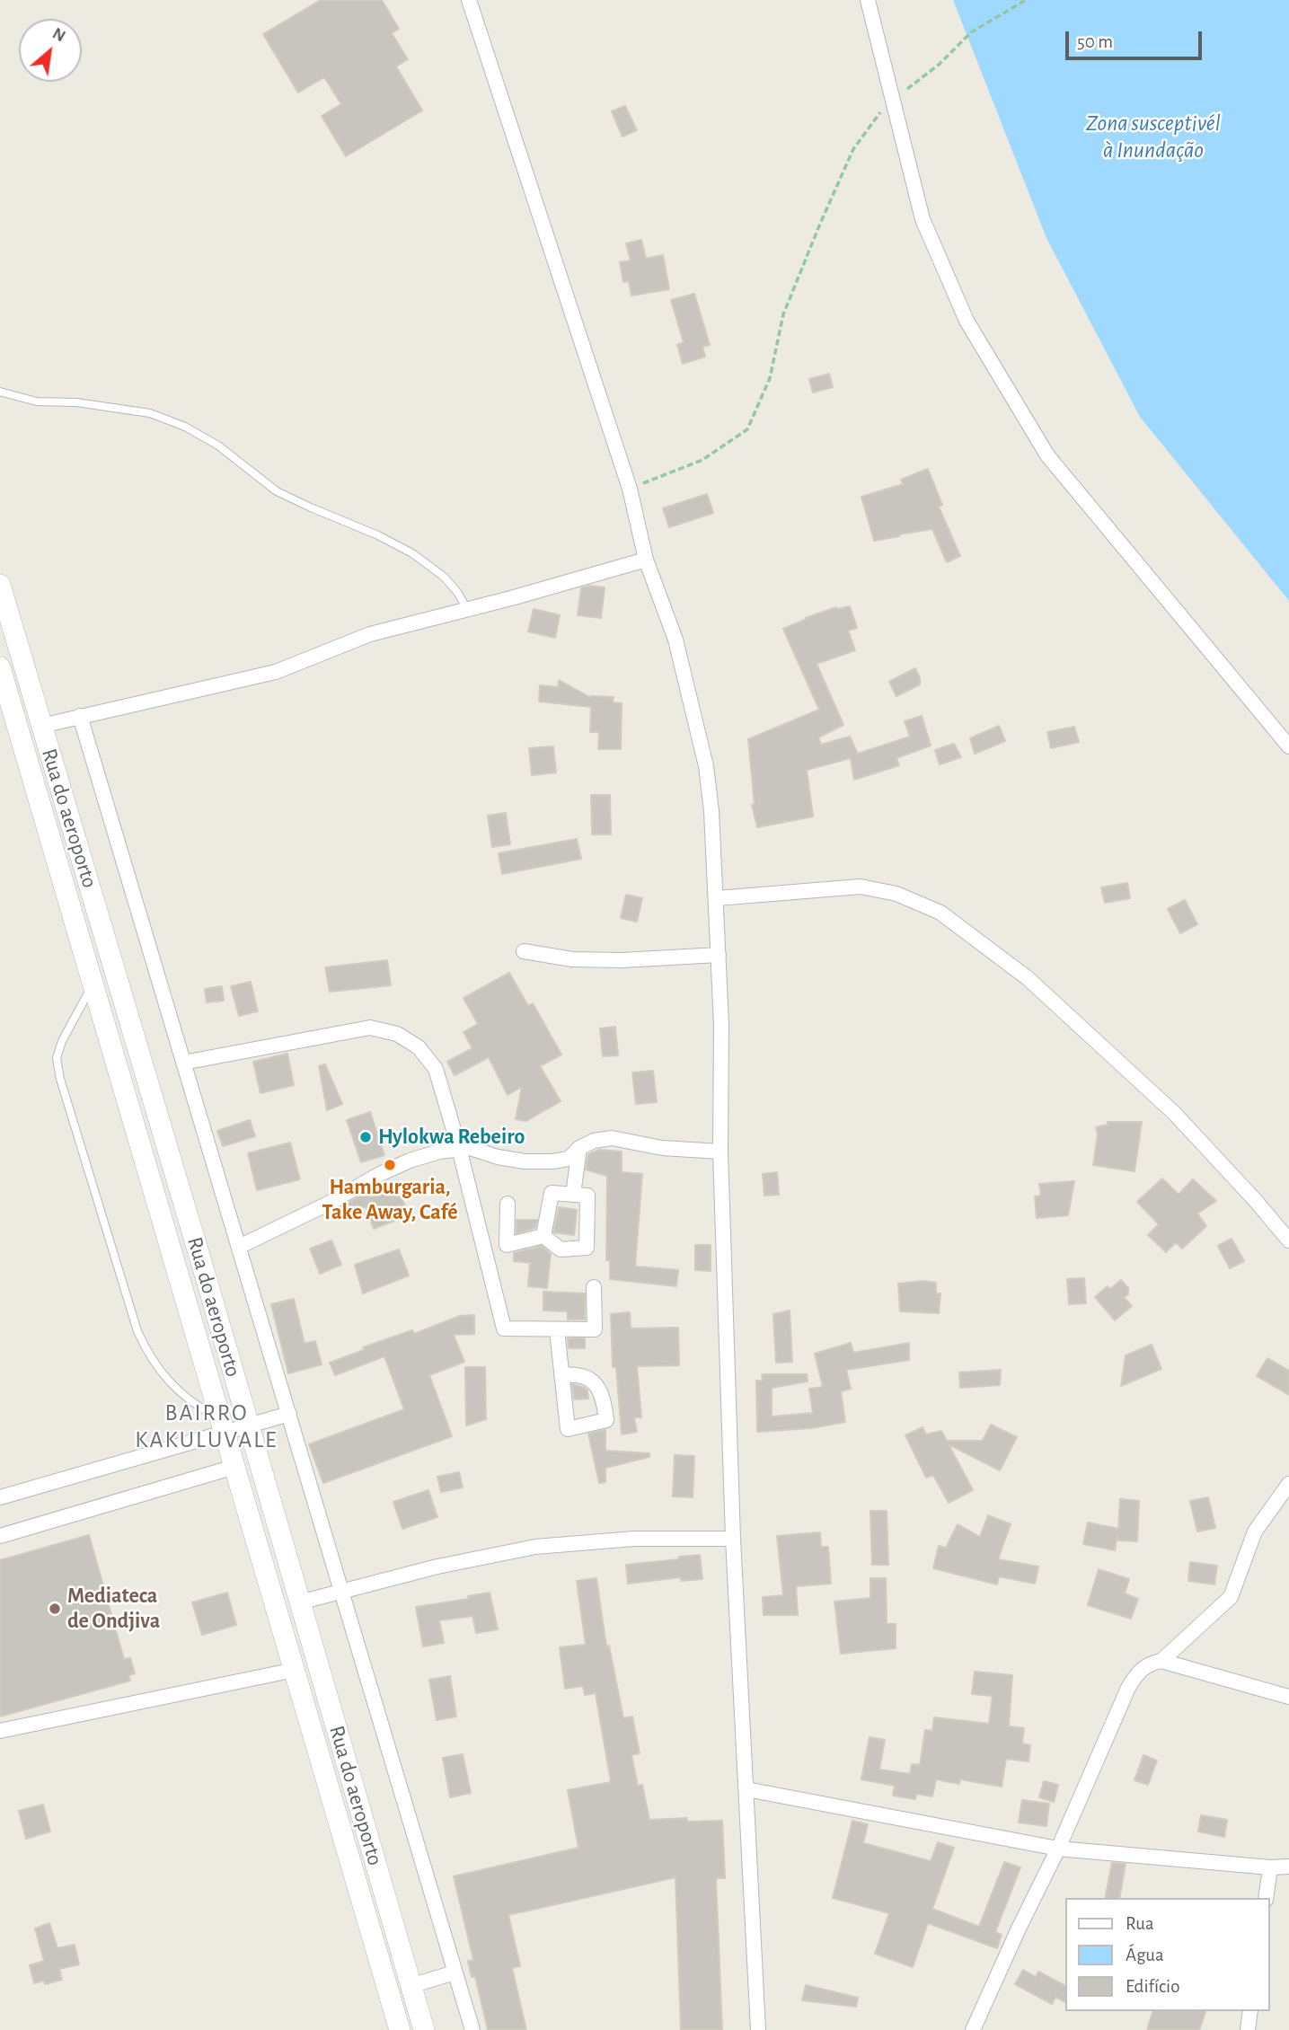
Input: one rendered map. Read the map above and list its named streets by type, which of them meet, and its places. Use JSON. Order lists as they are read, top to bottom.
{
  "streets": {
    "main road": ["Rua do aeroporto"]
  },
  "districts": ["BAIRRO KAKULUVALE"],
  "water": ["Zona susceptivél à Inundação"],
  "places": ["Hylokwa Rebeiro", "Hamburgaria, Take Away, Café", "Mediateca de Ondjiva"],
  "legend": ["Rua", "Água", "Edifício"],
  "scale_bar": "50 m",
  "north": "top right"
}
